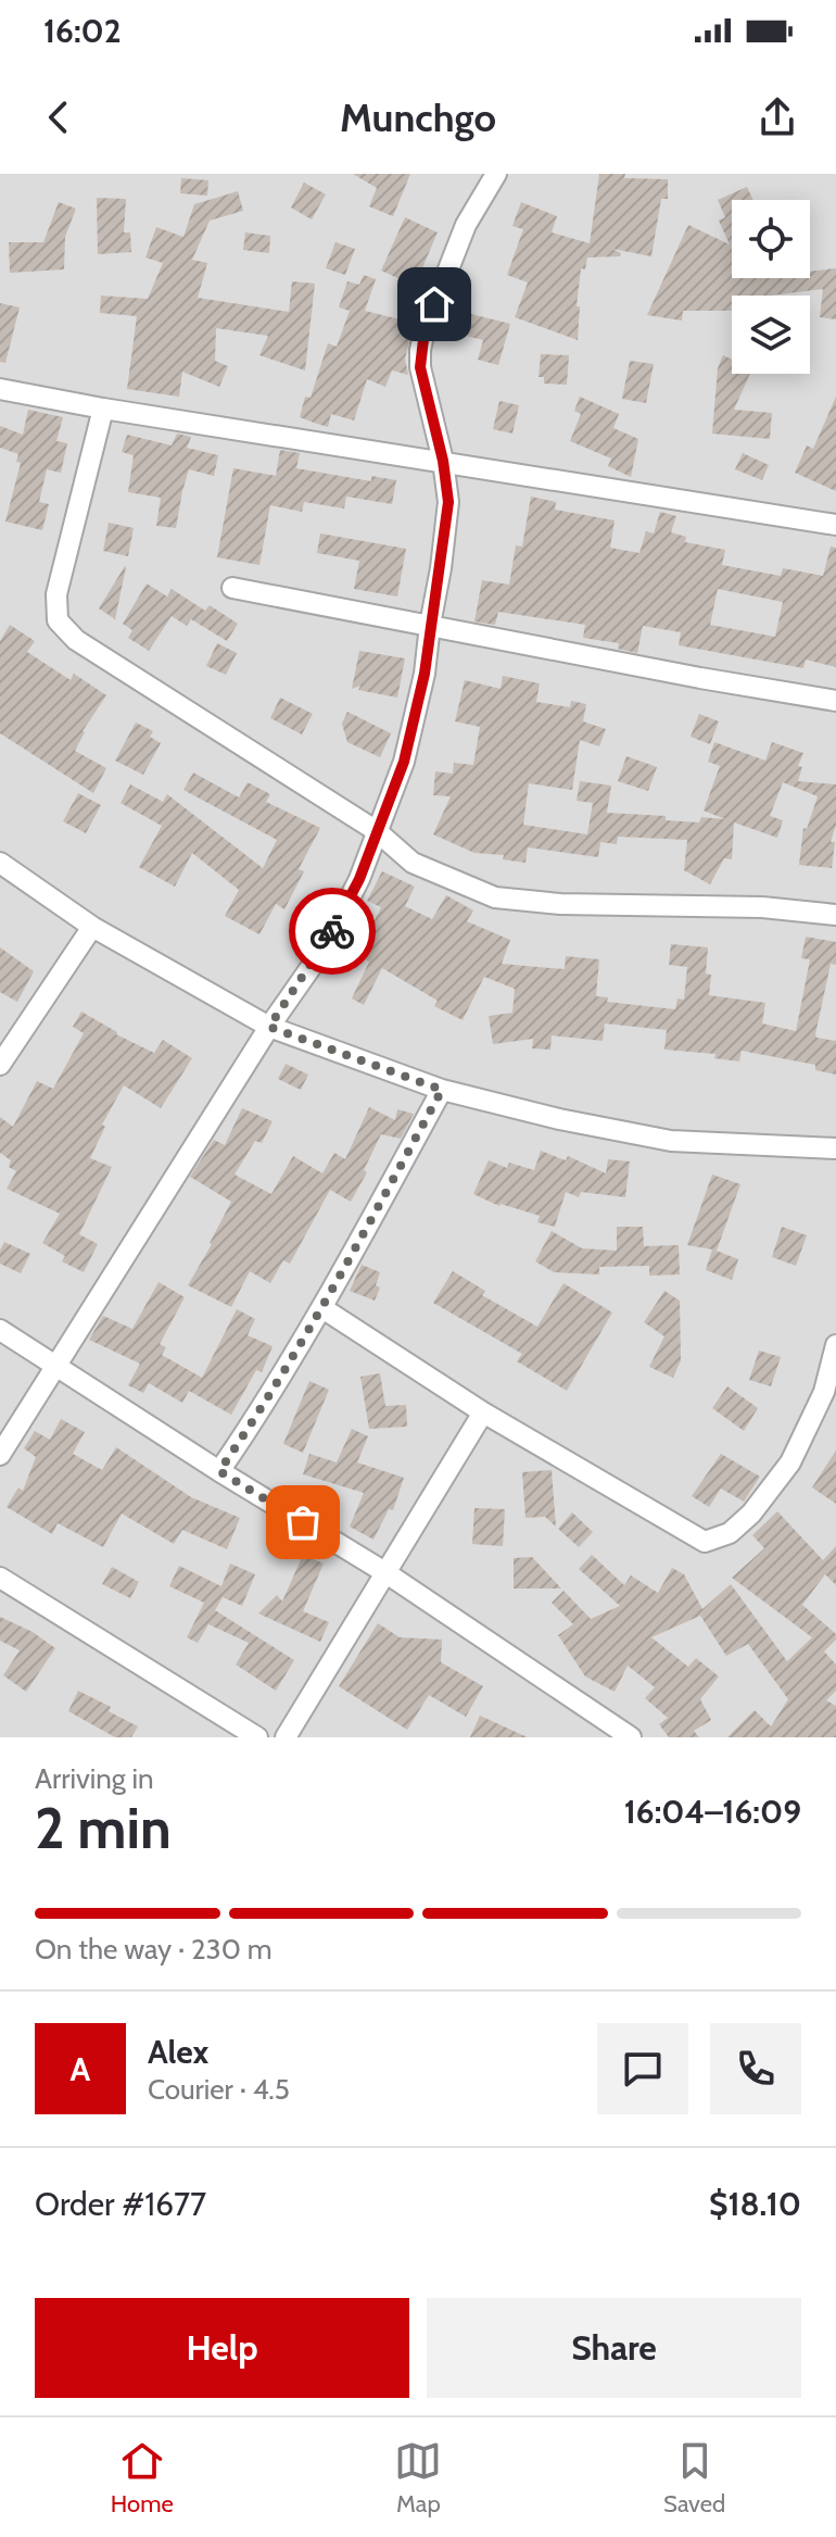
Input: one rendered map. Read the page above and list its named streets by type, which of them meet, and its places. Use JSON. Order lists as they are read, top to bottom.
{
  "page": {
    "status": "16:02",
    "header": "Munchgo",
    "heading": ["2 min", "Arriving in", "16:04–16:09"],
    "panel": [
      "Alex",
      "Courier · 4.5",
      "Order #1677",
      "$18.10"
    ],
    "bar": "On the way · 230 m",
    "round": "A",
    "buttons": ["Help", "Share"],
    "tabs": ["Home", "Map", "Saved"]
  }
}
